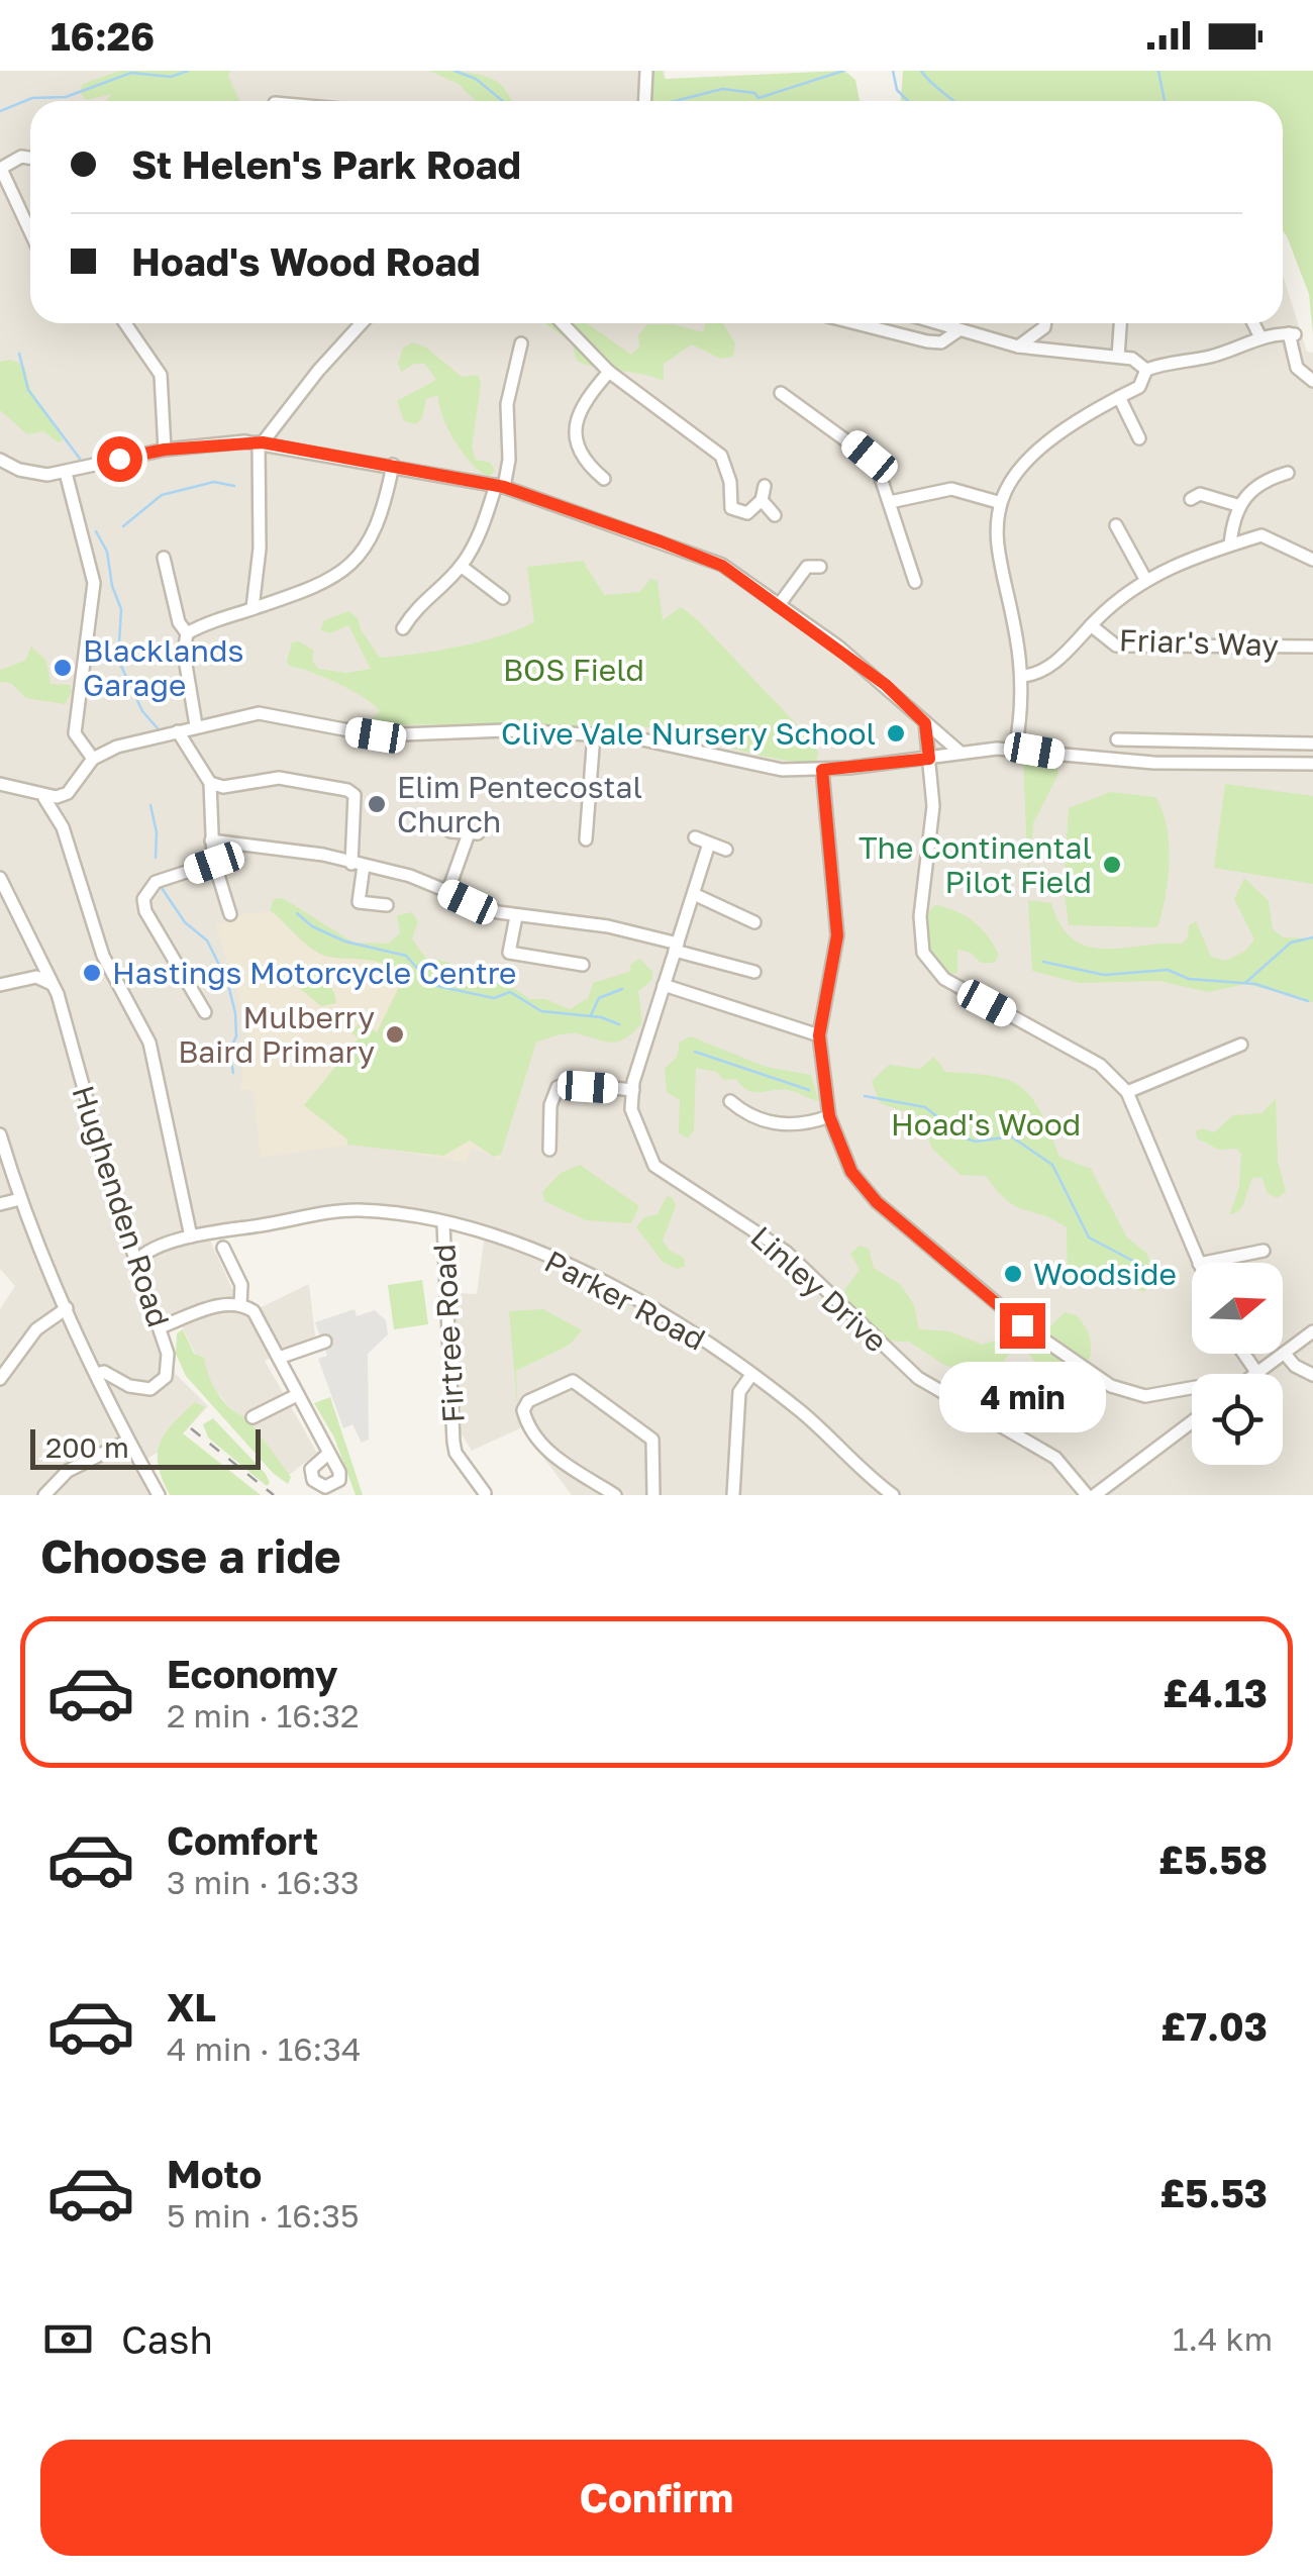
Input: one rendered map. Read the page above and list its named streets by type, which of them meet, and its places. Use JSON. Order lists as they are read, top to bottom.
{
  "streets": {
    "street": [
      "Friar's Way",
      "Hughenden Road",
      "Linley Drive",
      "Parker Road",
      "Firtree Road"
    ]
  },
  "crossings": [
    ["Hughenden Road", "Parker Road"],
    ["Parker Road", "Firtree Road"]
  ],
  "parks": ["BOS Field", "Hoad's Wood"],
  "places": [
    "Blacklands Garage",
    "Clive Vale Nursery School",
    "Elim Pentecostal Church",
    "The Continental Pilot Field",
    "Hastings Motorcycle Centre",
    "Mulberry Baird Primary",
    "Woodside"
  ],
  "scale_bar": "200 m",
  "north": "right",
  "page": {
    "status": "16:26",
    "banner": ["St Helen's Park Road", "Hoad's Wood Road"],
    "bubble": "4 min",
    "scale": "200 m",
    "heading": "Choose a ride",
    "list": [
      {
        "name": "Economy",
        "note": "2 min · 16:32",
        "value": "£4.13"
      },
      {
        "name": "Comfort",
        "note": "3 min · 16:33",
        "value": "£5.58"
      },
      {
        "name": "XL",
        "note": "4 min · 16:34",
        "value": "£7.03"
      },
      {
        "name": "Moto",
        "note": "5 min · 16:35",
        "value": "£5.53"
      }
    ],
    "pay": ["Cash", "1.4 km"],
    "buttons": "Confirm"
  }
}
